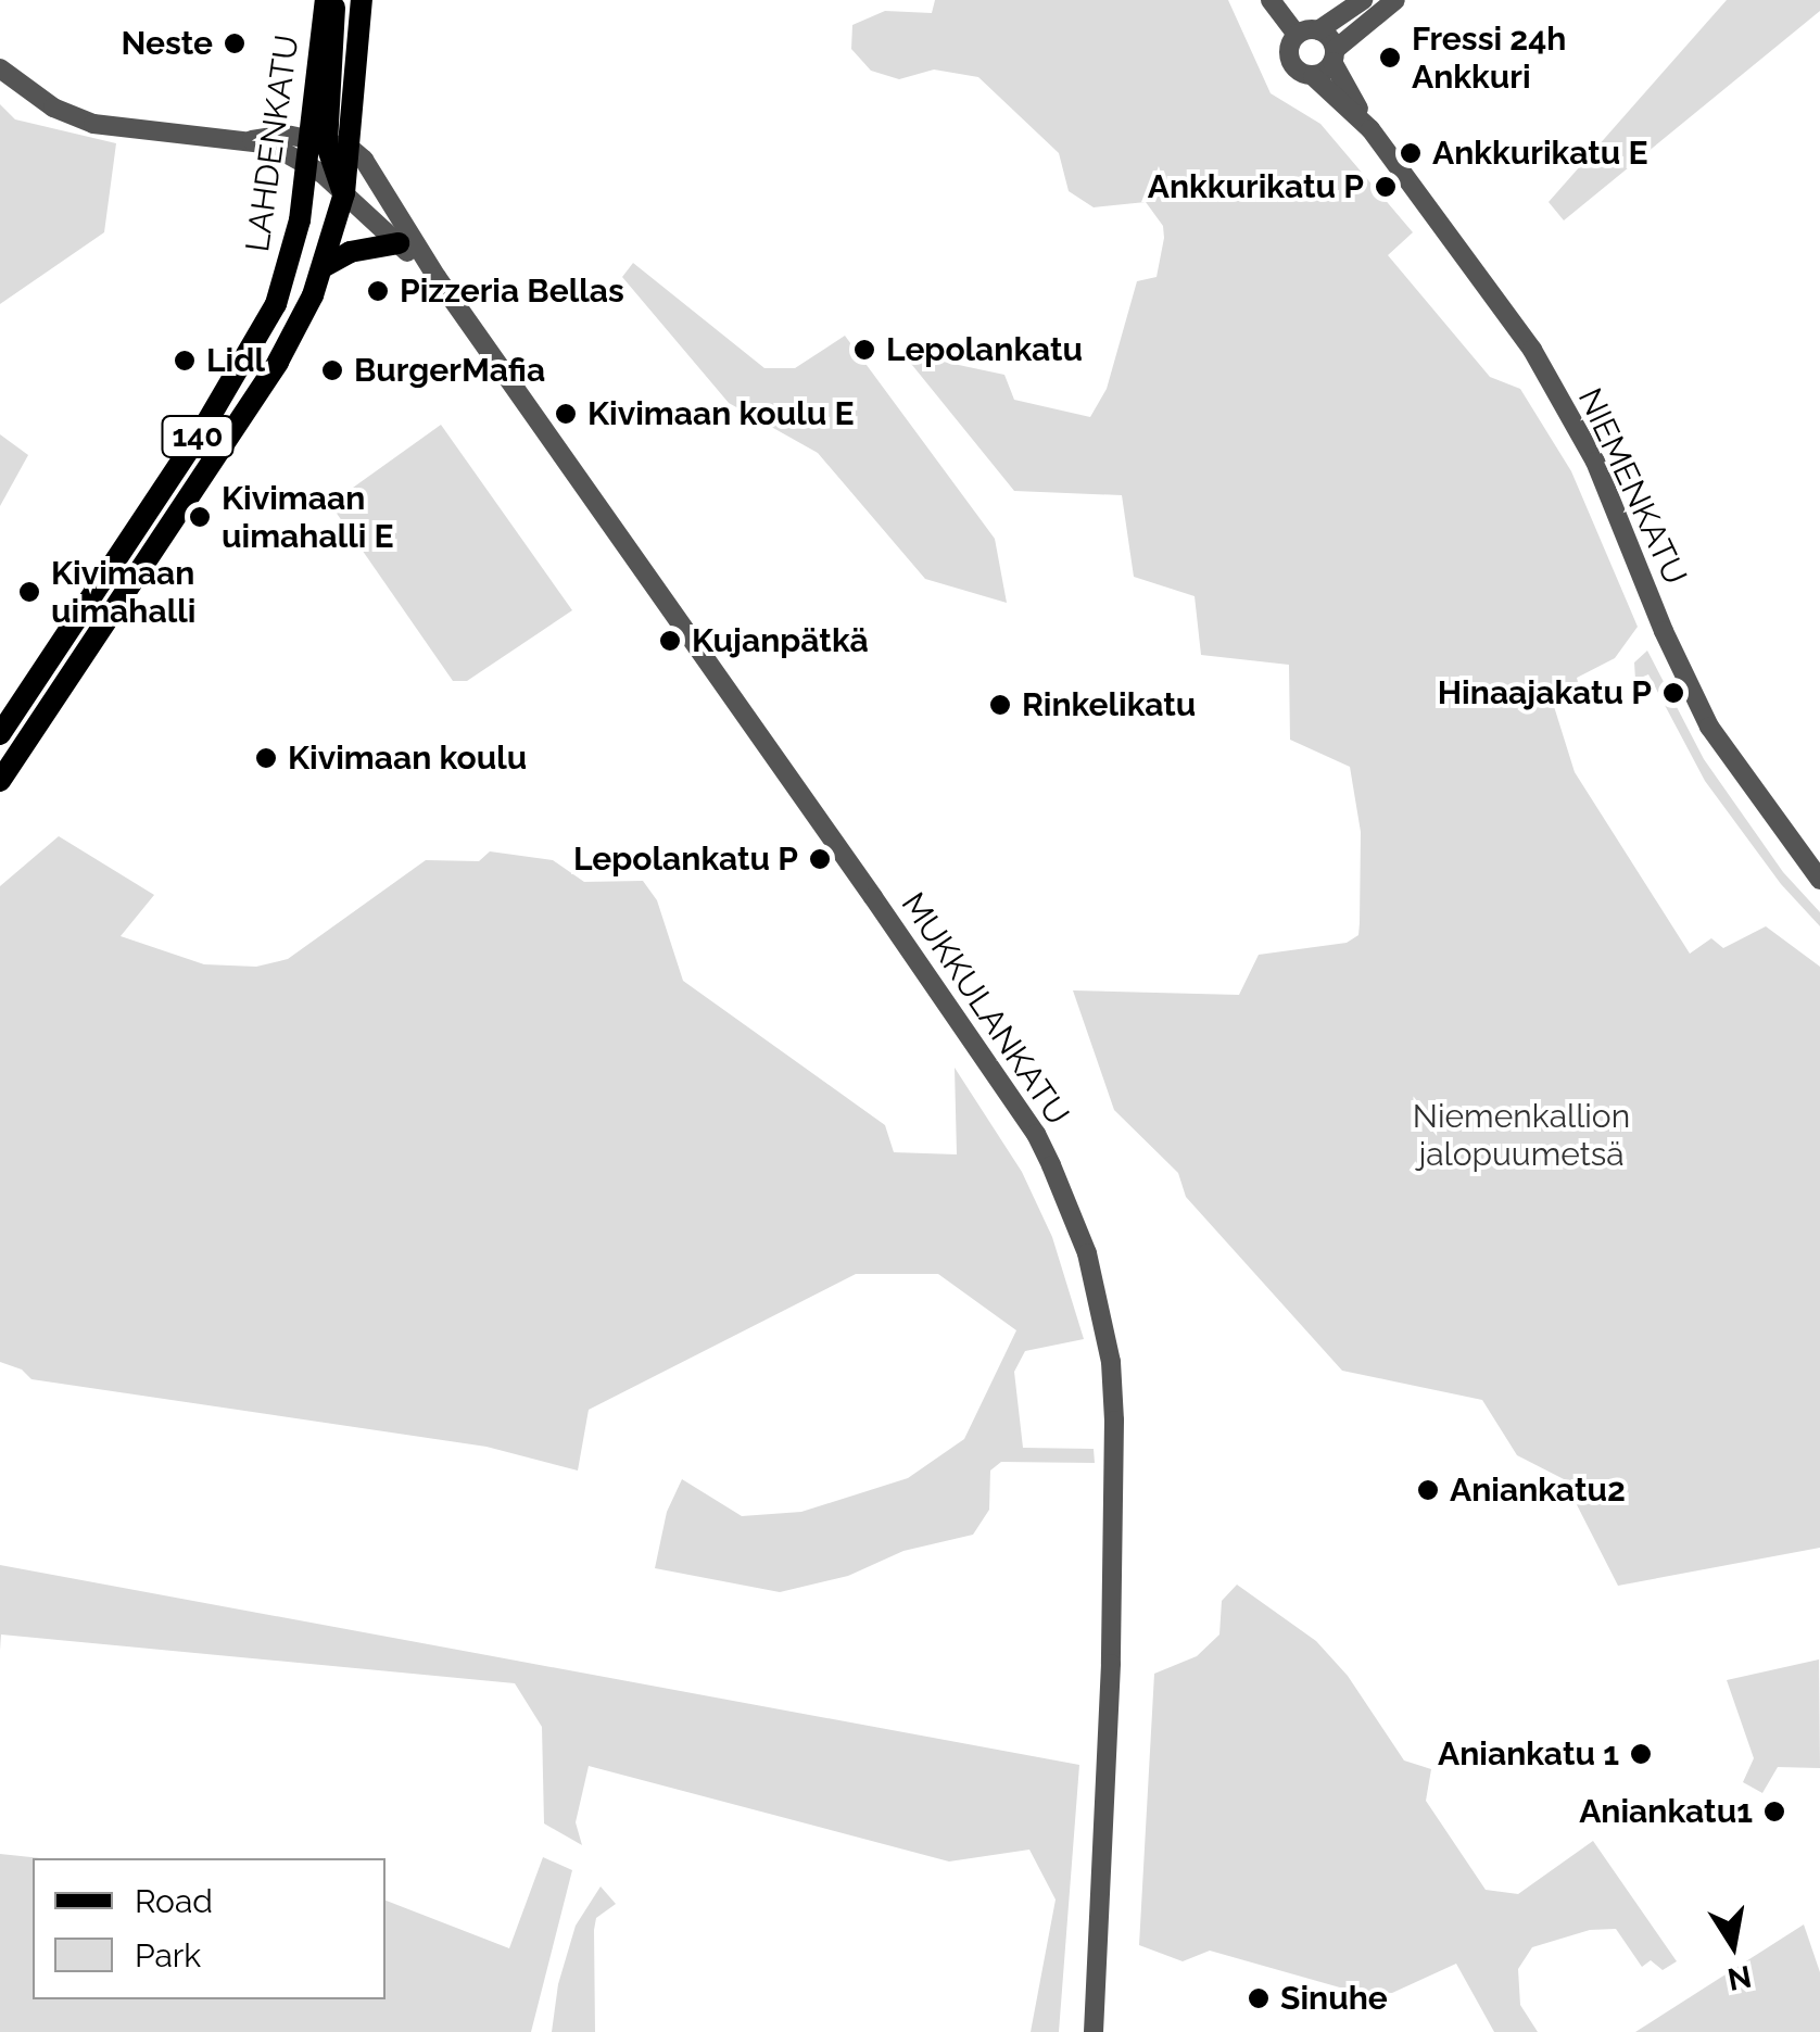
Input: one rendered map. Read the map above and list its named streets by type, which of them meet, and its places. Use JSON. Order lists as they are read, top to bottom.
{
  "streets": {
    "main road": ["LAHDENKATU", "140"],
    "street": ["NIEMENKATU", "MUKKULANKATU"]
  },
  "crossings": [
    ["LAHDENKATU", "MUKKULANKATU"]
  ],
  "parks": ["Niemenkallion jalopuumetsä"],
  "places": [
    "Neste",
    "Fressi 24h Ankkuri",
    "Ankkurikatu E",
    "Ankkurikatu P",
    "Pizzeria Bellas",
    "Lepolankatu",
    "Lidl",
    "BurgerMafia",
    "Kivimaan koulu E",
    "Kivimaan uimahalli E",
    "Kivimaan uimahalli",
    "Kujanpätkä",
    "Hinaajakatu P",
    "Rinkelikatu",
    "Kivimaan koulu",
    "Lepolankatu P",
    "Aniankatu2",
    "Aniankatu 1",
    "Aniankatu1",
    "Sinuhe"
  ],
  "legend": ["Road", "Park"],
  "north": "bottom"
}
